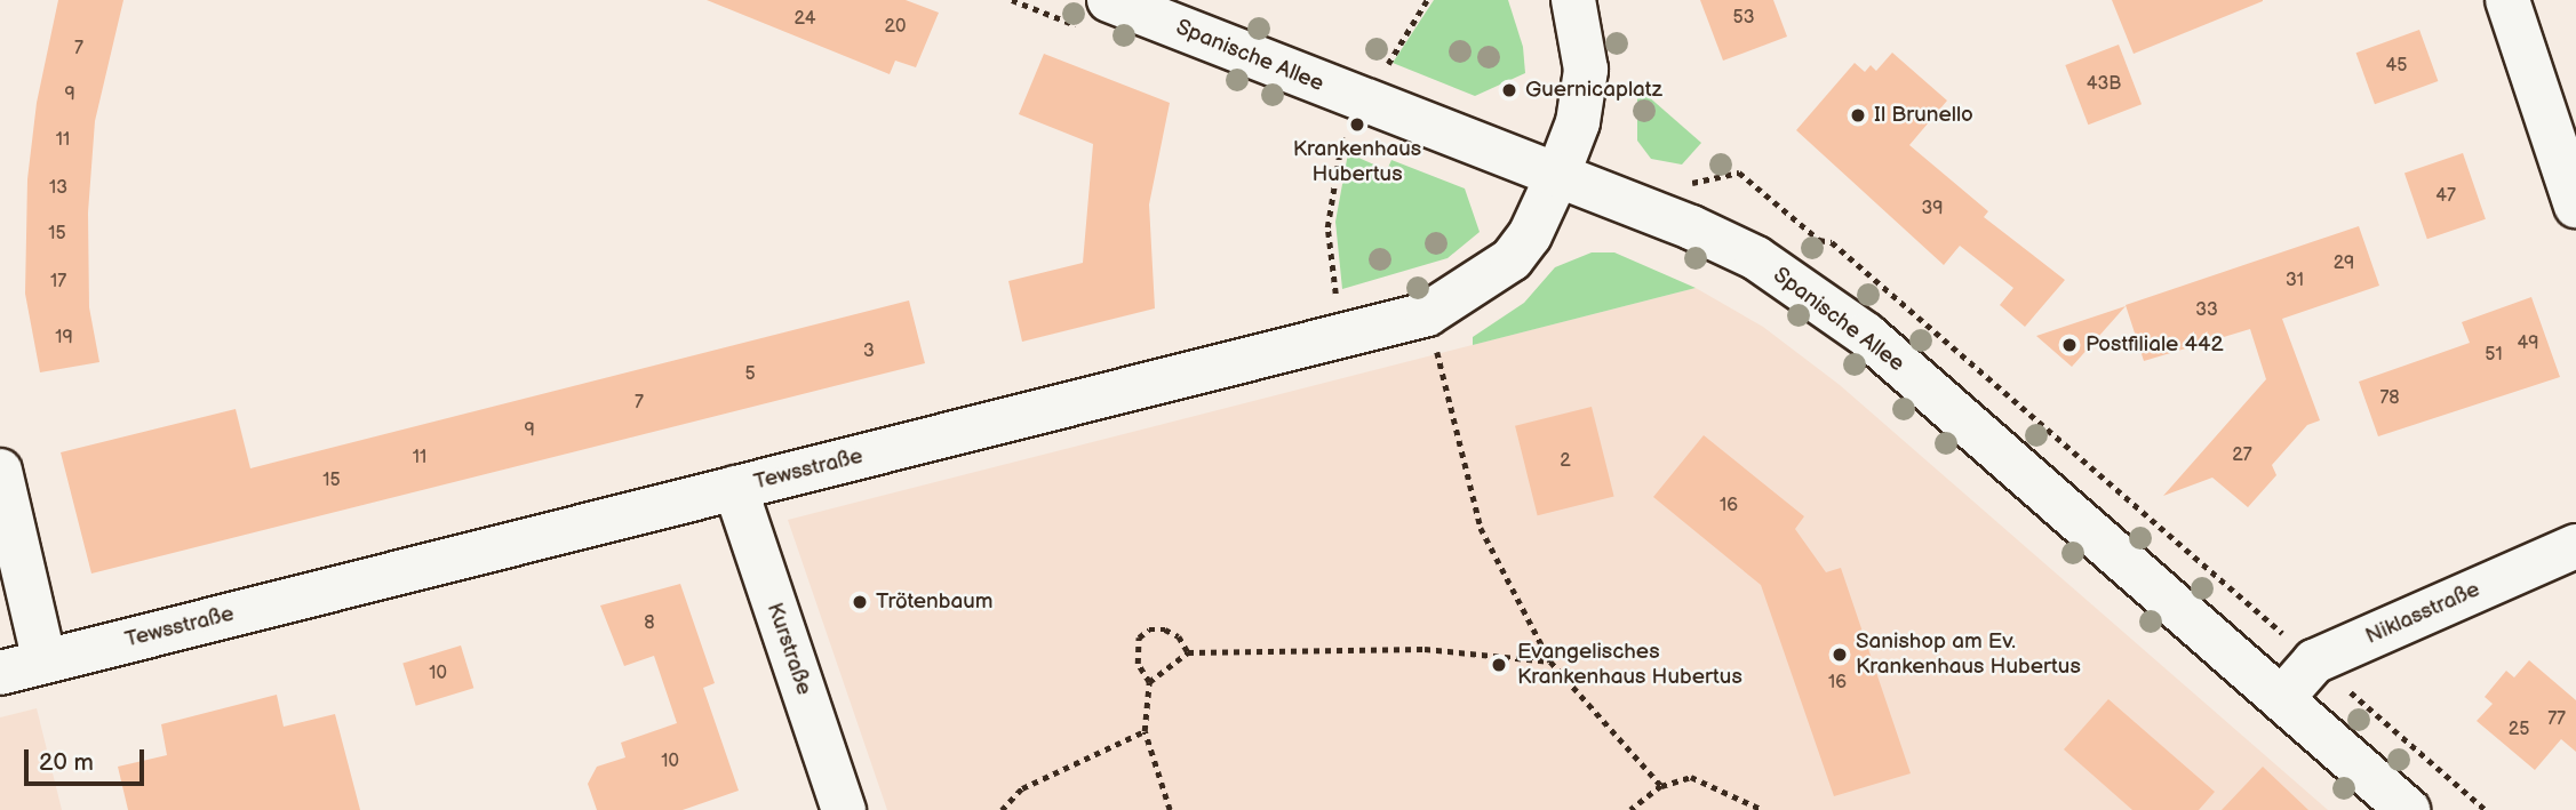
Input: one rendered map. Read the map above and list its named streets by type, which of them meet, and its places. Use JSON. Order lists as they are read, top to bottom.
{
  "streets": {
    "street": [
      "Spanische Allee",
      "Tewsstraße",
      "Niklasstraße",
      "Kurstraße"
    ]
  },
  "crossings": [
    ["Spanische Allee", "Tewsstraße"],
    ["Spanische Allee", "Niklasstraße"],
    ["Tewsstraße", "Kurstraße"]
  ],
  "places": [
    "Guernicaplatz",
    "Il Brunello",
    "Krankenhaus Hubertus",
    "Postfiliale 442",
    "Trötenbaum",
    "Sanishop am Ev. Krankenhaus Hubertus",
    "Evangelisches Krankenhaus Hubertus"
  ],
  "house_numbers": [
    "53",
    "24",
    "20",
    "7",
    "45",
    "43B",
    "9",
    "11",
    "13",
    "47",
    "39",
    "15",
    "29",
    "31",
    "17",
    "33",
    "19",
    "49",
    "3",
    "51",
    "5",
    "78",
    "7",
    "9",
    "27",
    "11",
    "2",
    "15",
    "16",
    "8",
    "10",
    "16",
    "77",
    "25",
    "10"
  ],
  "scale_bar": "20 m"
}
